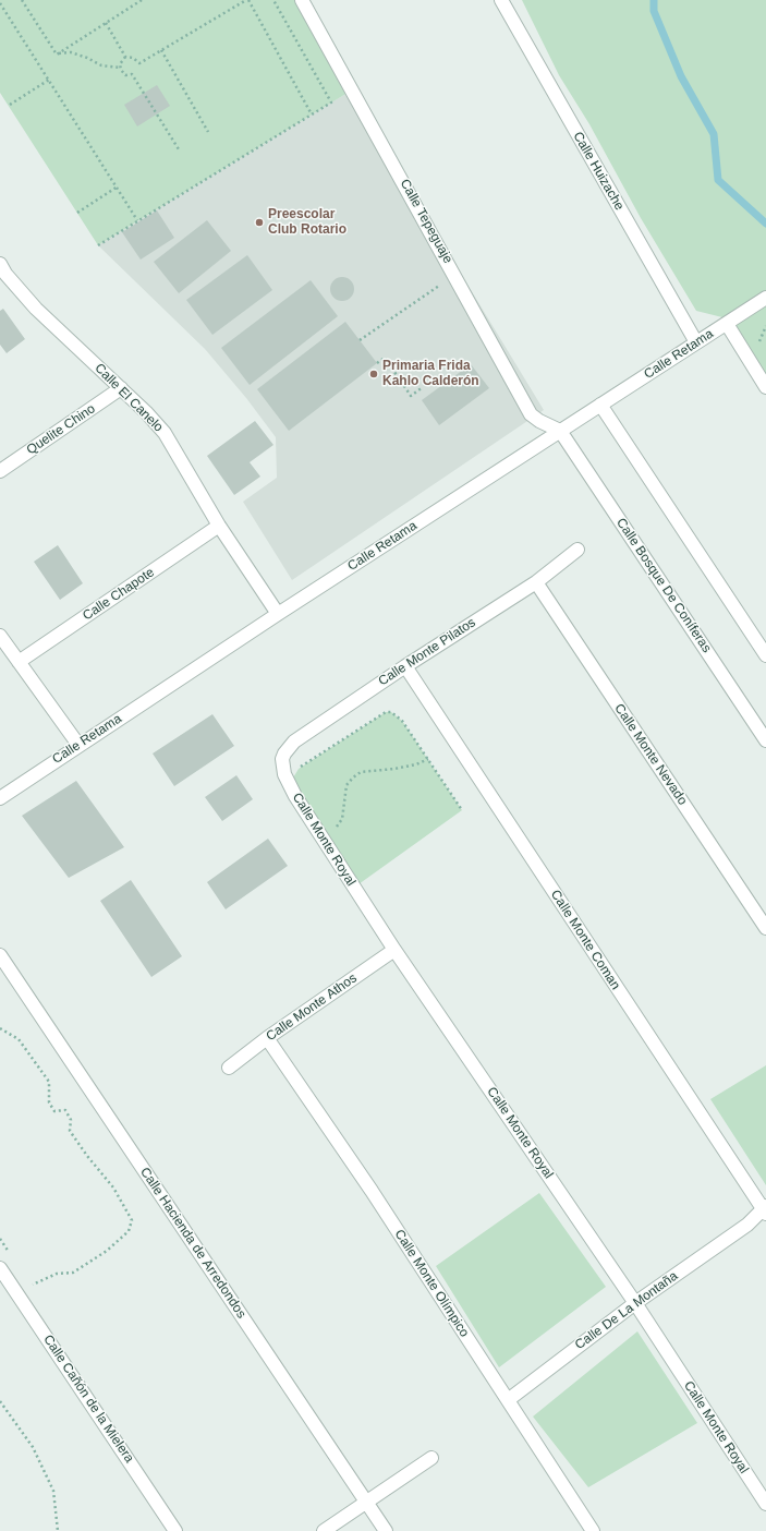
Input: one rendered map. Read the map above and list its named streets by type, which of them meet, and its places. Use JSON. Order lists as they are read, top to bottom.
{
  "streets": {
    "street": [
      "Calle Huizache",
      "Calle Tepeguaje",
      "Calle Retama",
      "Calle El Canelo",
      "Quelite Chino",
      "Calle Bosque De Coníferas",
      "Calle Chapote",
      "Calle Monte Pilatos",
      "Calle Monte Nevado",
      "Calle Monte Royal",
      "Calle Monte Coman",
      "Calle Monte Athos",
      "Calle Hacienda de Arredondos",
      "Calle Monte Olímpico",
      "Calle De La Montaña",
      "Calle Cañón de la Mielera"
    ]
  },
  "crossings": [
    ["Calle Huizache", "Calle Retama"],
    ["Calle Tepeguaje", "Calle Retama"],
    ["Calle Tepeguaje", "Calle Bosque De Coníferas"],
    ["Calle Retama", "Calle El Canelo"],
    ["Calle Retama", "Calle Bosque De Coníferas"],
    ["Calle El Canelo", "Quelite Chino"],
    ["Calle El Canelo", "Calle Chapote"],
    ["Calle Monte Pilatos", "Calle Monte Nevado"],
    ["Calle Monte Pilatos", "Calle Monte Royal"],
    ["Calle Monte Pilatos", "Calle Monte Coman"],
    ["Calle Monte Royal", "Calle Monte Athos"],
    ["Calle Monte Royal", "Calle De La Montaña"],
    ["Calle Monte Coman", "Calle De La Montaña"],
    ["Calle Monte Athos", "Calle Monte Olímpico"],
    ["Calle Monte Olímpico", "Calle De La Montaña"]
  ],
  "places": ["Preescolar Club Rotario", "Primaria Frida Kahlo Calderón"]
}
